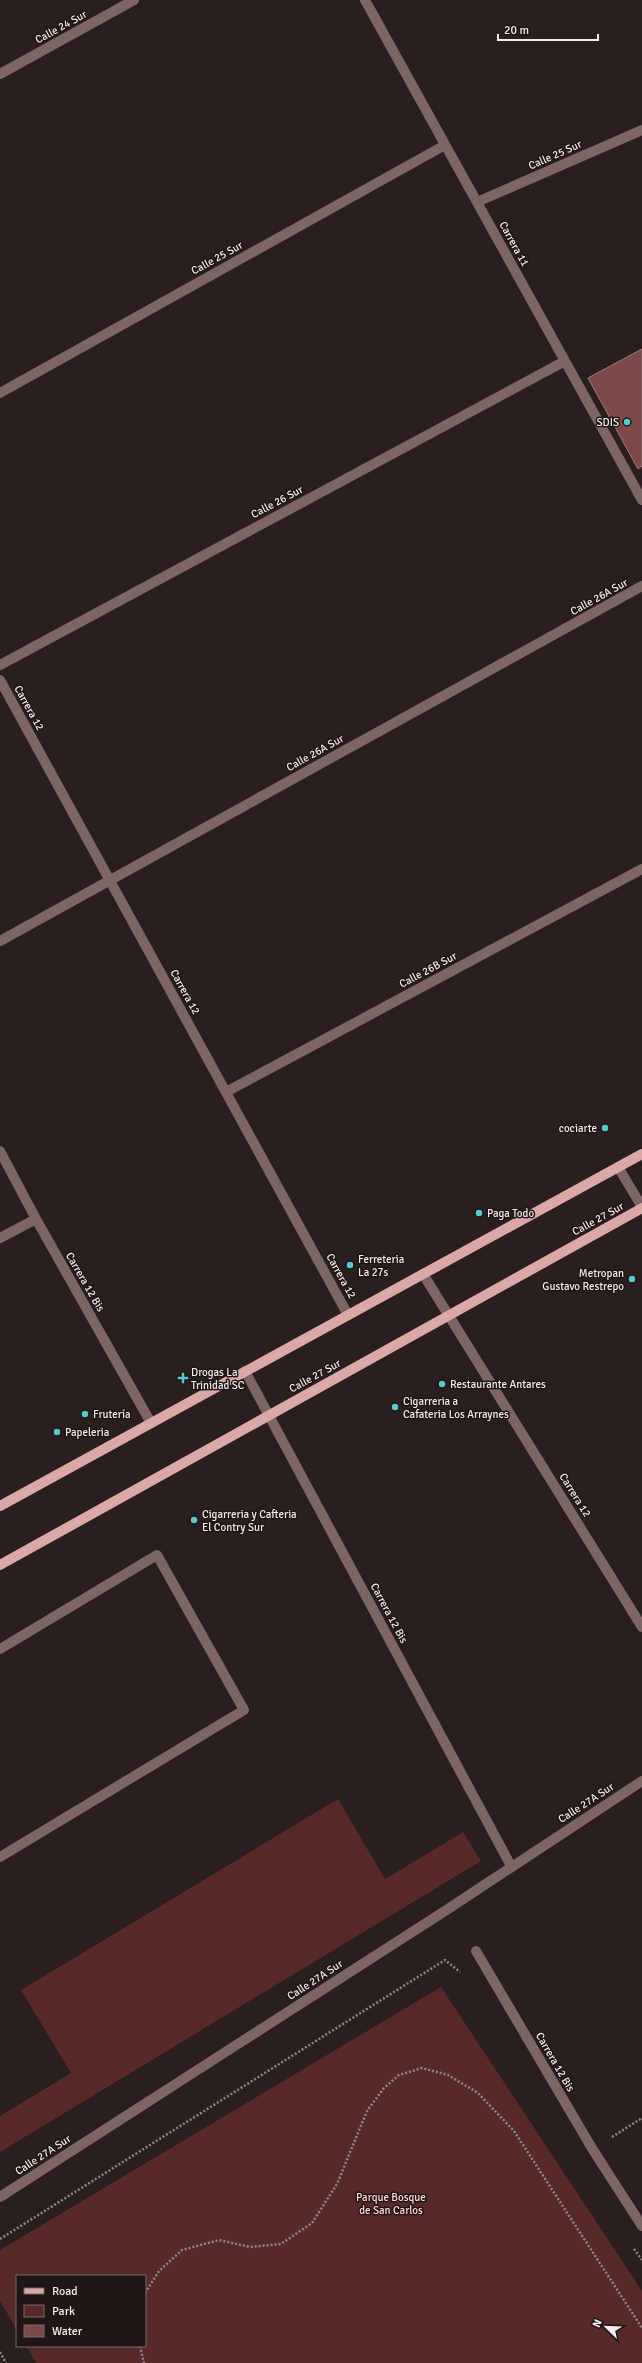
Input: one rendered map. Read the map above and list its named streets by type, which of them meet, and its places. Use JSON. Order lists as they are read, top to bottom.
{
  "streets": {
    "main road": ["Calle 27 Sur"],
    "street": [
      "Calle 24 Sur",
      "Calle 25 Sur",
      "Carrera 11",
      "Calle 26 Sur",
      "Calle 26A Sur",
      "Carrera 12",
      "Calle 26B Sur",
      "Carrera 12 Bis",
      "Calle 27A Sur"
    ]
  },
  "crossings": [
    ["Calle 25 Sur", "Carrera 11"],
    ["Carrera 11", "Calle 26 Sur"],
    ["Calle 26A Sur", "Carrera 12"],
    ["Carrera 12", "Calle 26B Sur"],
    ["Carrera 12", "Calle 27 Sur"],
    ["Calle 27 Sur", "Carrera 12 Bis"],
    ["Carrera 12 Bis", "Calle 27A Sur"]
  ],
  "parks": ["Parque Bosque de San Carlos"],
  "places": {
    "other": [
      "SDIS",
      "cociarte",
      "Paga Todo",
      "Ferreteria La 27s",
      "Metropan Gustavo Restrepo",
      "Restaurante Antares",
      "Cigarreria a Cafateria Los Arraynes",
      "Frutería",
      "Papeleria",
      "Cigarreria y Cafteria El Contry Sur"
    ],
    "health": ["Drogas La Trinidad SC"]
  },
  "legend": ["Road", "Park", "Water"],
  "scale_bar": "20 m",
  "north": "top left"
}
